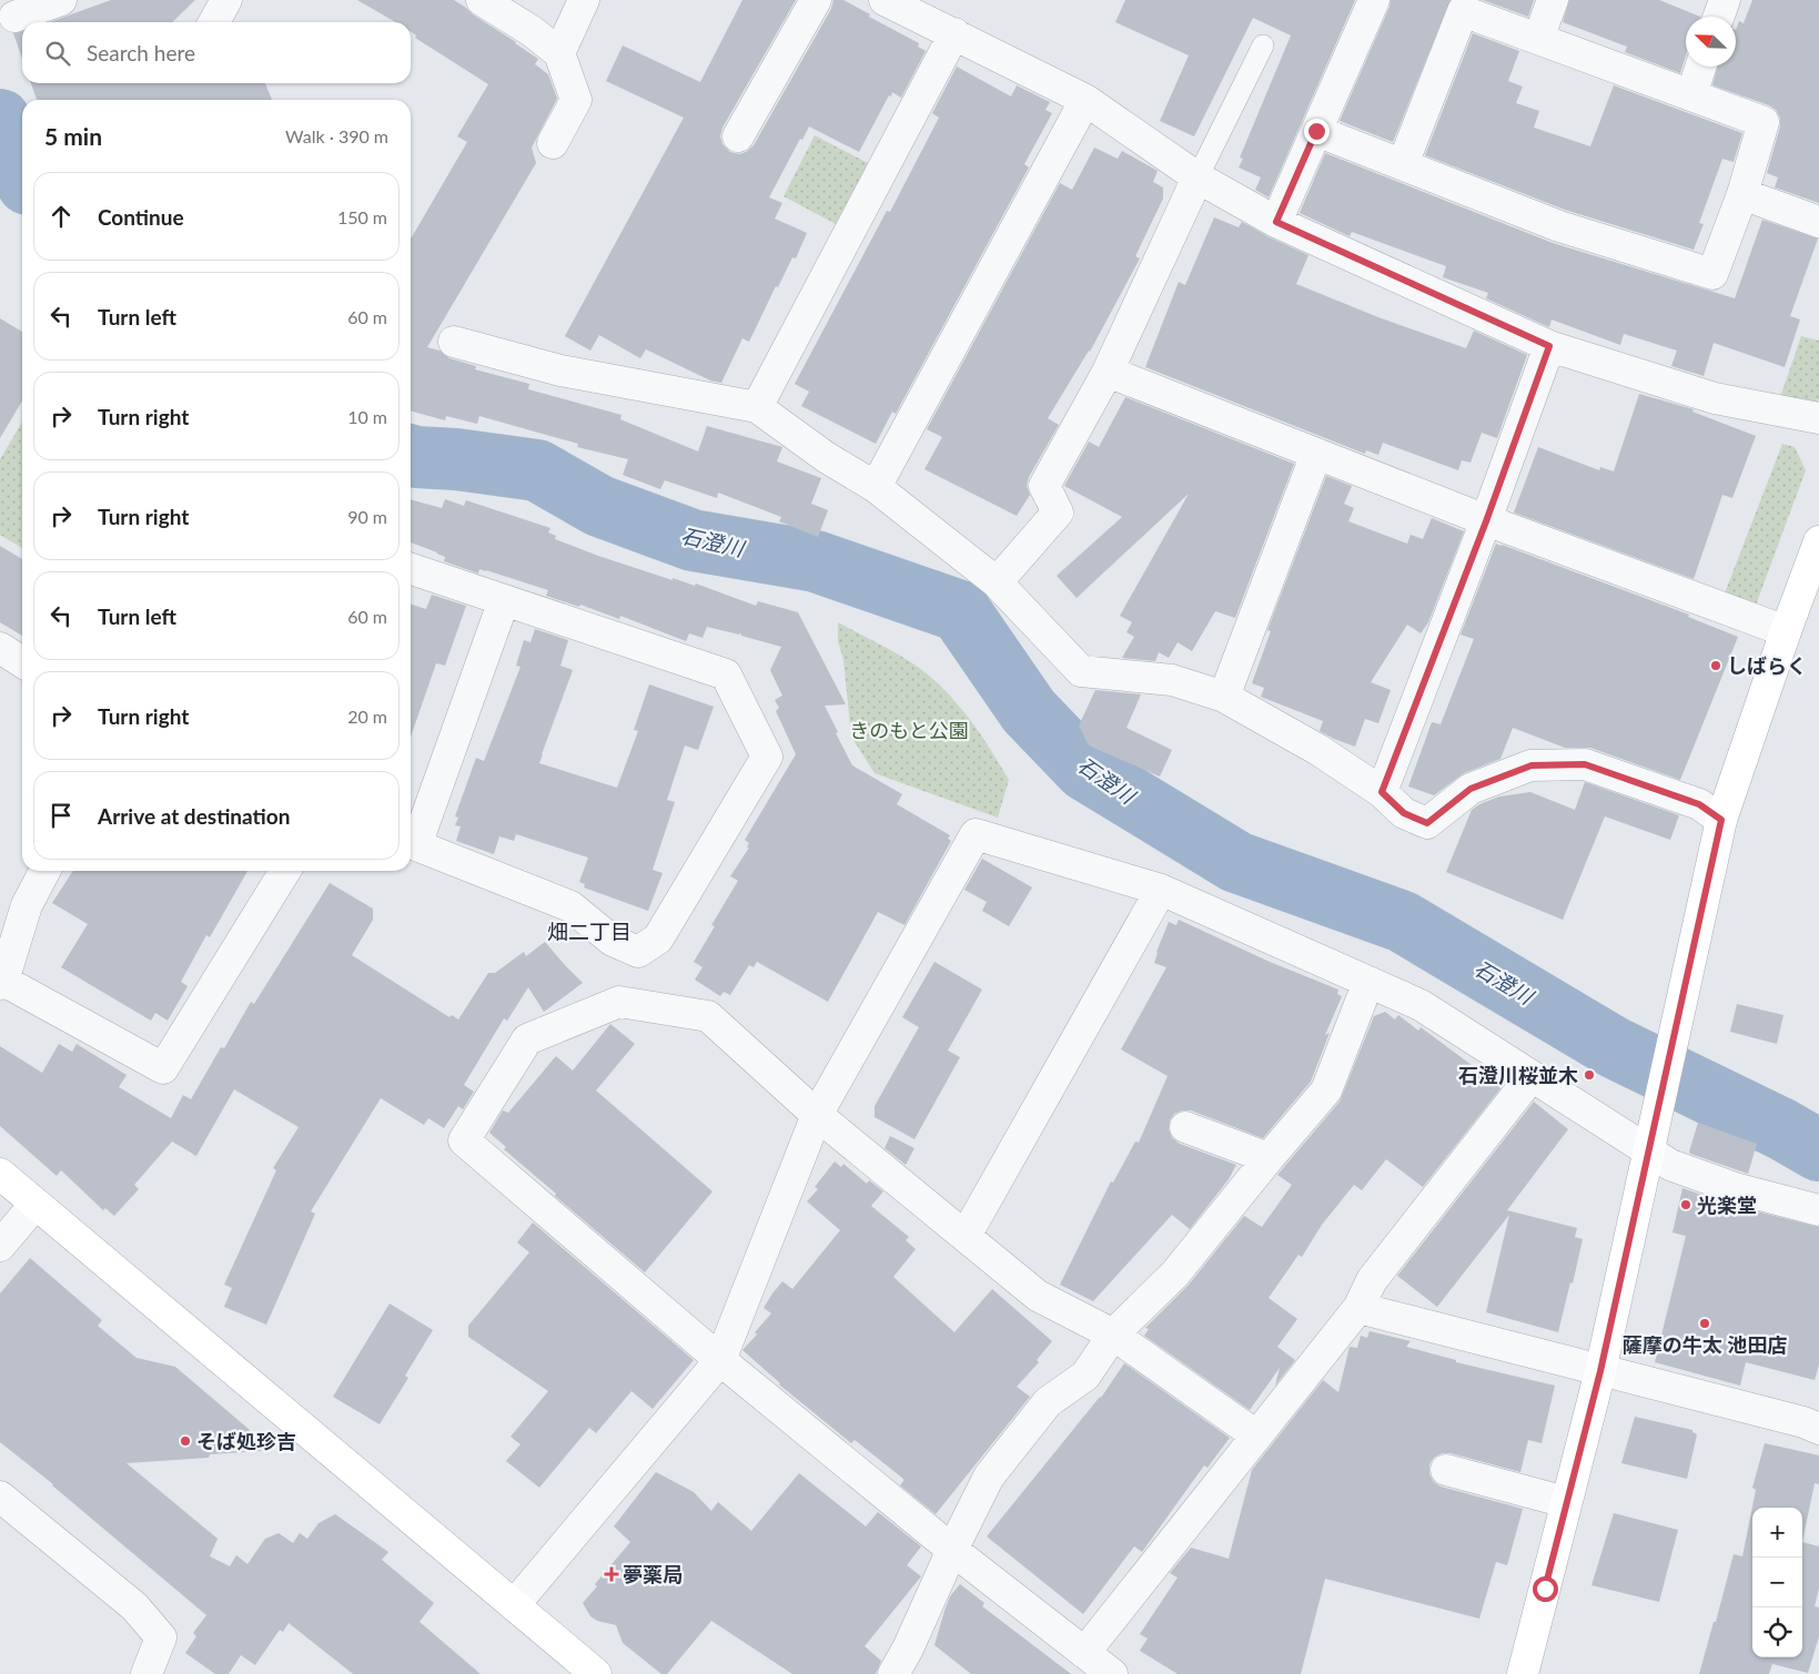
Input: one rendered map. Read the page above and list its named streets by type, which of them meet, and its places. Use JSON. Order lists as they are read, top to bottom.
{
  "districts": ["畑二丁目"],
  "water": ["石澄川"],
  "parks": ["きのもと公園"],
  "places": {
    "other": [
      "しばらく",
      "石澄川桜並木",
      "光楽堂",
      "薩摩の牛太 池田店",
      "そば処珍吉"
    ],
    "health": ["夢薬局"]
  },
  "north": "top left",
  "page": {
    "search": "Search here",
    "heading": ["5 min", "Walk · 390 m"],
    "list": [
      ["Continue", "150 m"],
      ["Turn left", "60 m"],
      ["Turn right", "10 m"],
      ["Turn right", "90 m"],
      ["Turn left", "60 m"],
      ["Turn right", "20 m"],
      "Arrive at destination"
    ],
    "map_buttons": ["+", "−"]
  }
}
